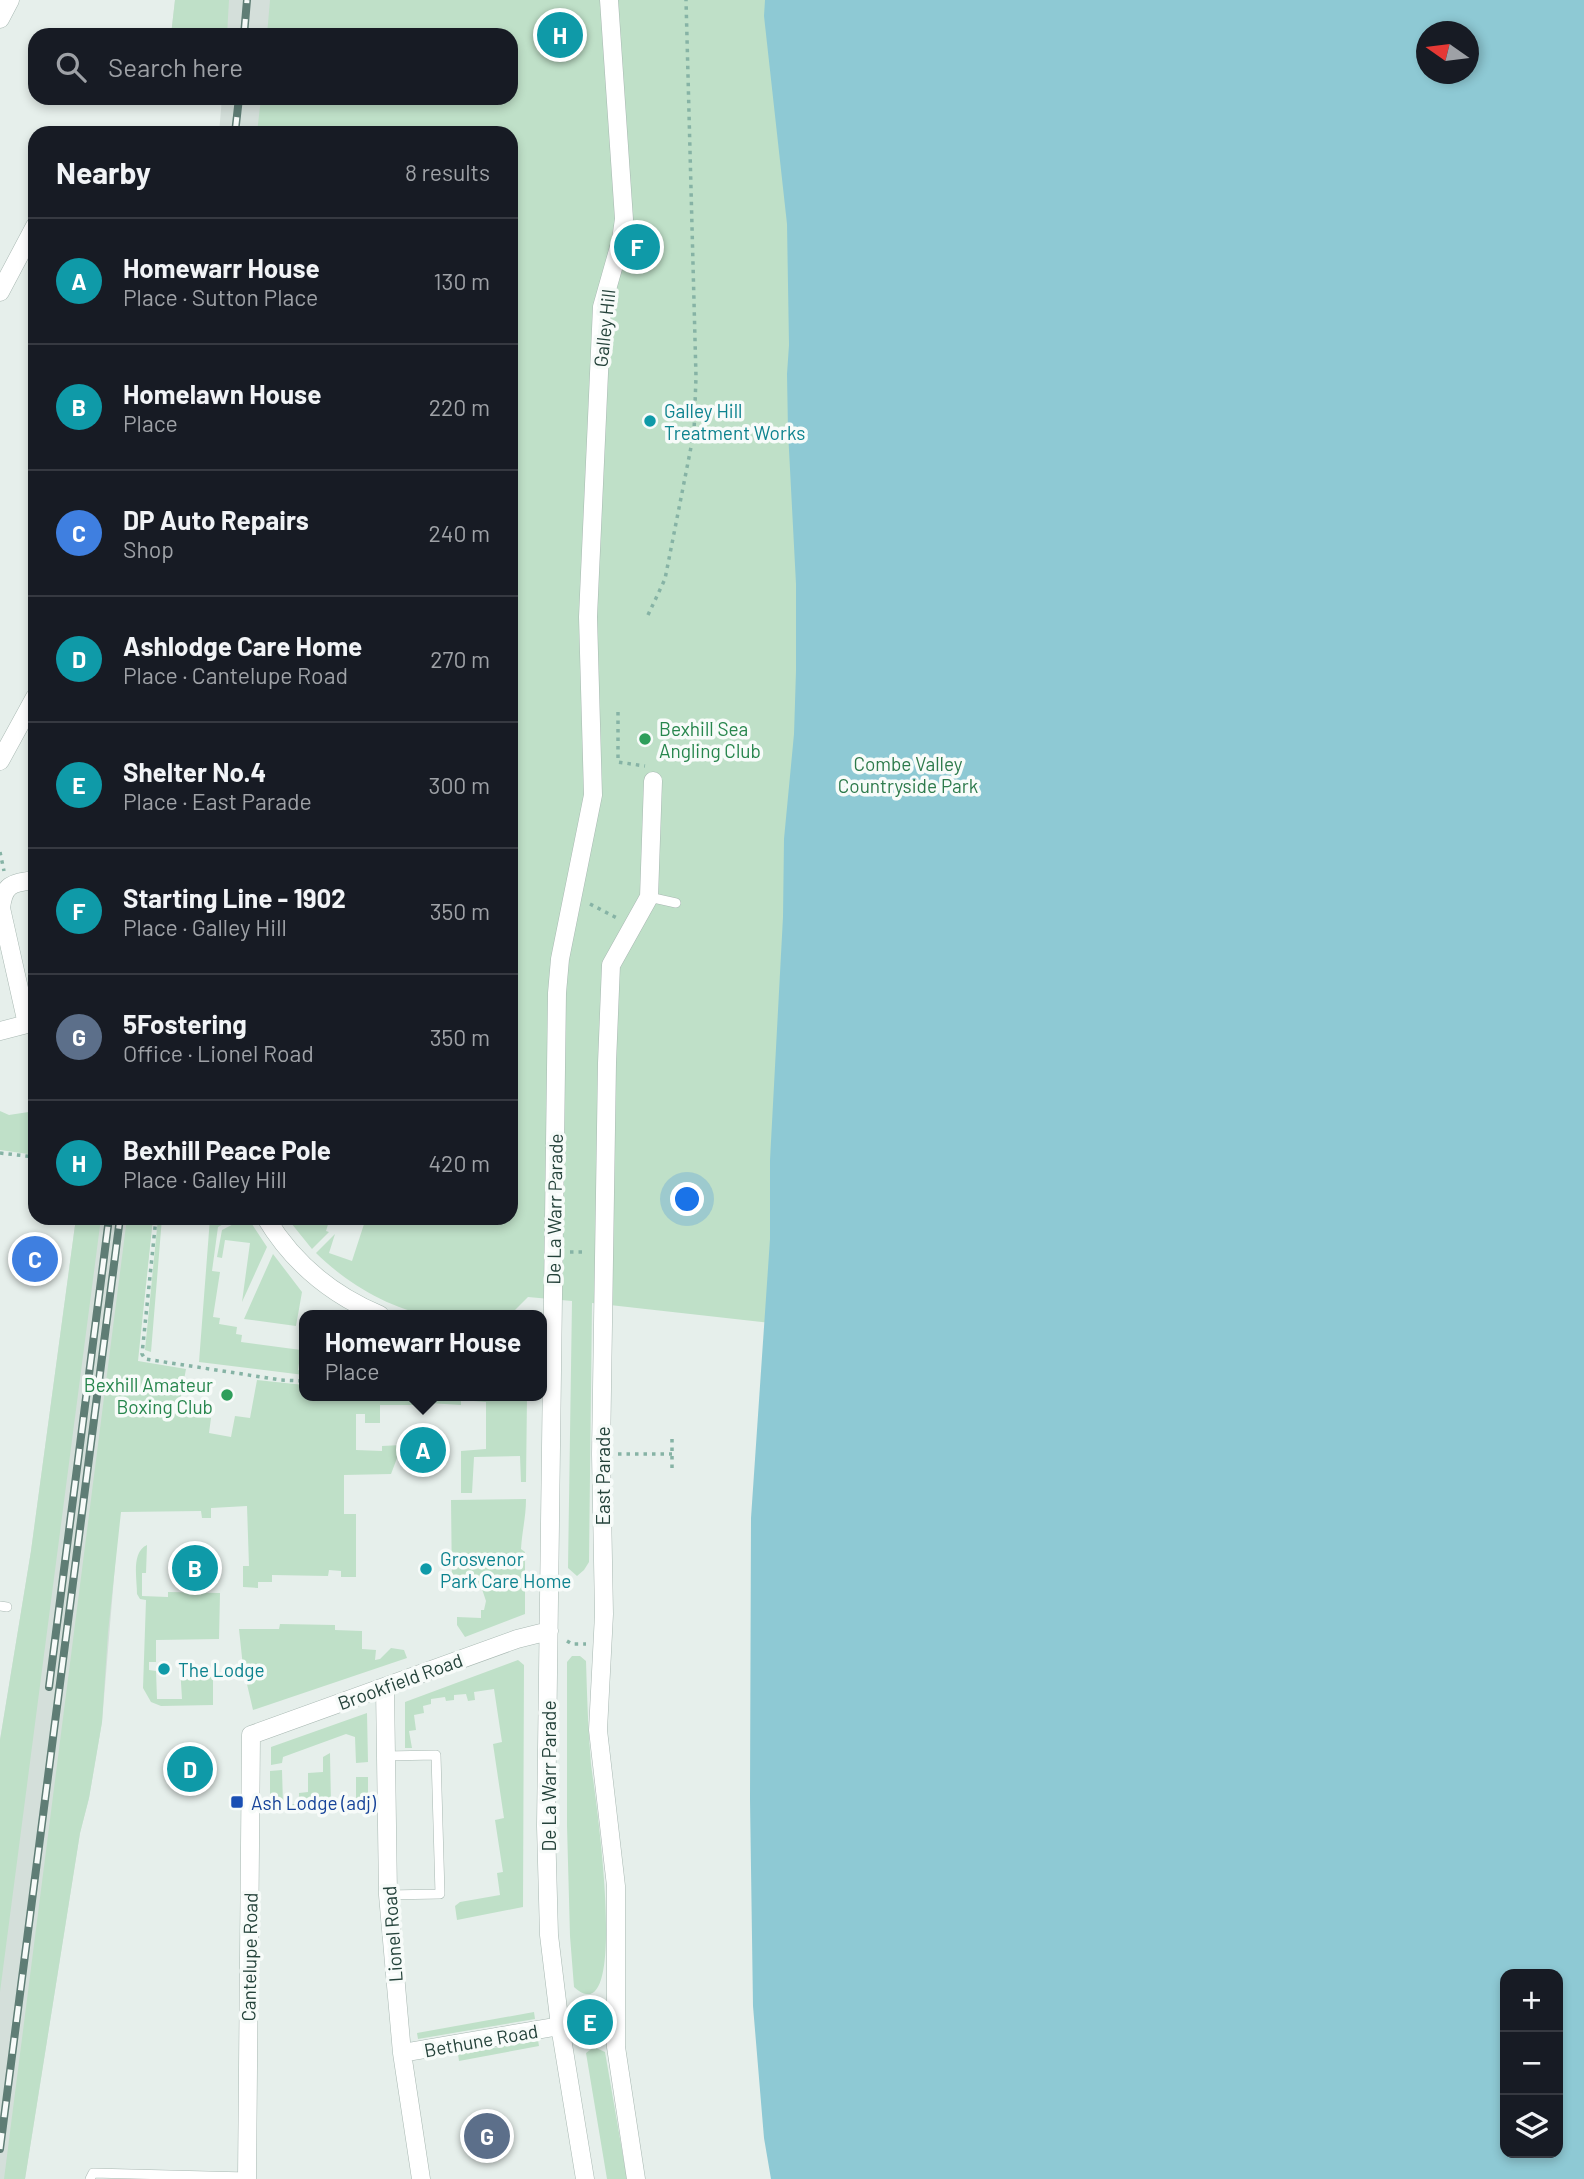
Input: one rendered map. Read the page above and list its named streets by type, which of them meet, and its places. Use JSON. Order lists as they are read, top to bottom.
{
  "streets": {
    "street": [
      "Galley Hill",
      "De La Warr Parade",
      "East Parade",
      "Brookfield Road",
      "Lionel Road",
      "Cantelupe Road",
      "Bethune Road"
    ]
  },
  "crossings": [
    ["Galley Hill", "De La Warr Parade"],
    ["De La Warr Parade", "Brookfield Road"],
    ["De La Warr Parade", "Bethune Road"],
    ["Brookfield Road", "Lionel Road"],
    ["Brookfield Road", "Cantelupe Road"],
    ["Lionel Road", "Bethune Road"]
  ],
  "parks": ["Combe Valley Countryside Park"],
  "places": {
    "other": [
      "Galley Hill Treatment Works",
      "Bexhill Sea Angling Club",
      "Bexhill Amateur Boxing Club",
      "Grosvenor Park Care Home",
      "The Lodge"
    ],
    "transit": ["Ash Lodge (adj)"]
  },
  "north": "left",
  "page": {
    "pins": [
      "H",
      "F",
      "C",
      "A",
      "B",
      "D",
      "E",
      "G"
    ],
    "search": "Search here",
    "heading": ["Nearby", "8 results"],
    "list": [
      {
        "mark": "A",
        "name": "Homewarr House",
        "note": "Place · Sutton Place",
        "value": "130 m"
      },
      {
        "mark": "B",
        "name": "Homelawn House",
        "note": "Place",
        "value": "220 m"
      },
      {
        "mark": "C",
        "name": "DP Auto Repairs",
        "note": "Shop",
        "value": "240 m"
      },
      {
        "mark": "D",
        "name": "Ashlodge Care Home",
        "note": "Place · Cantelupe Road",
        "value": "270 m"
      },
      {
        "mark": "E",
        "name": "Shelter No.4",
        "note": "Place · East Parade",
        "value": "300 m"
      },
      {
        "mark": "F",
        "name": "Starting Line - 1902",
        "note": "Place · Galley Hill",
        "value": "350 m"
      },
      {
        "mark": "G",
        "name": "5Fostering",
        "note": "Office · Lionel Road",
        "value": "350 m"
      },
      {
        "mark": "H",
        "name": "Bexhill Peace Pole",
        "note": "Place · Galley Hill",
        "value": "420 m"
      }
    ],
    "popup": ["Homewarr House", "Place"],
    "map_buttons": ["+", "−"]
  }
}
